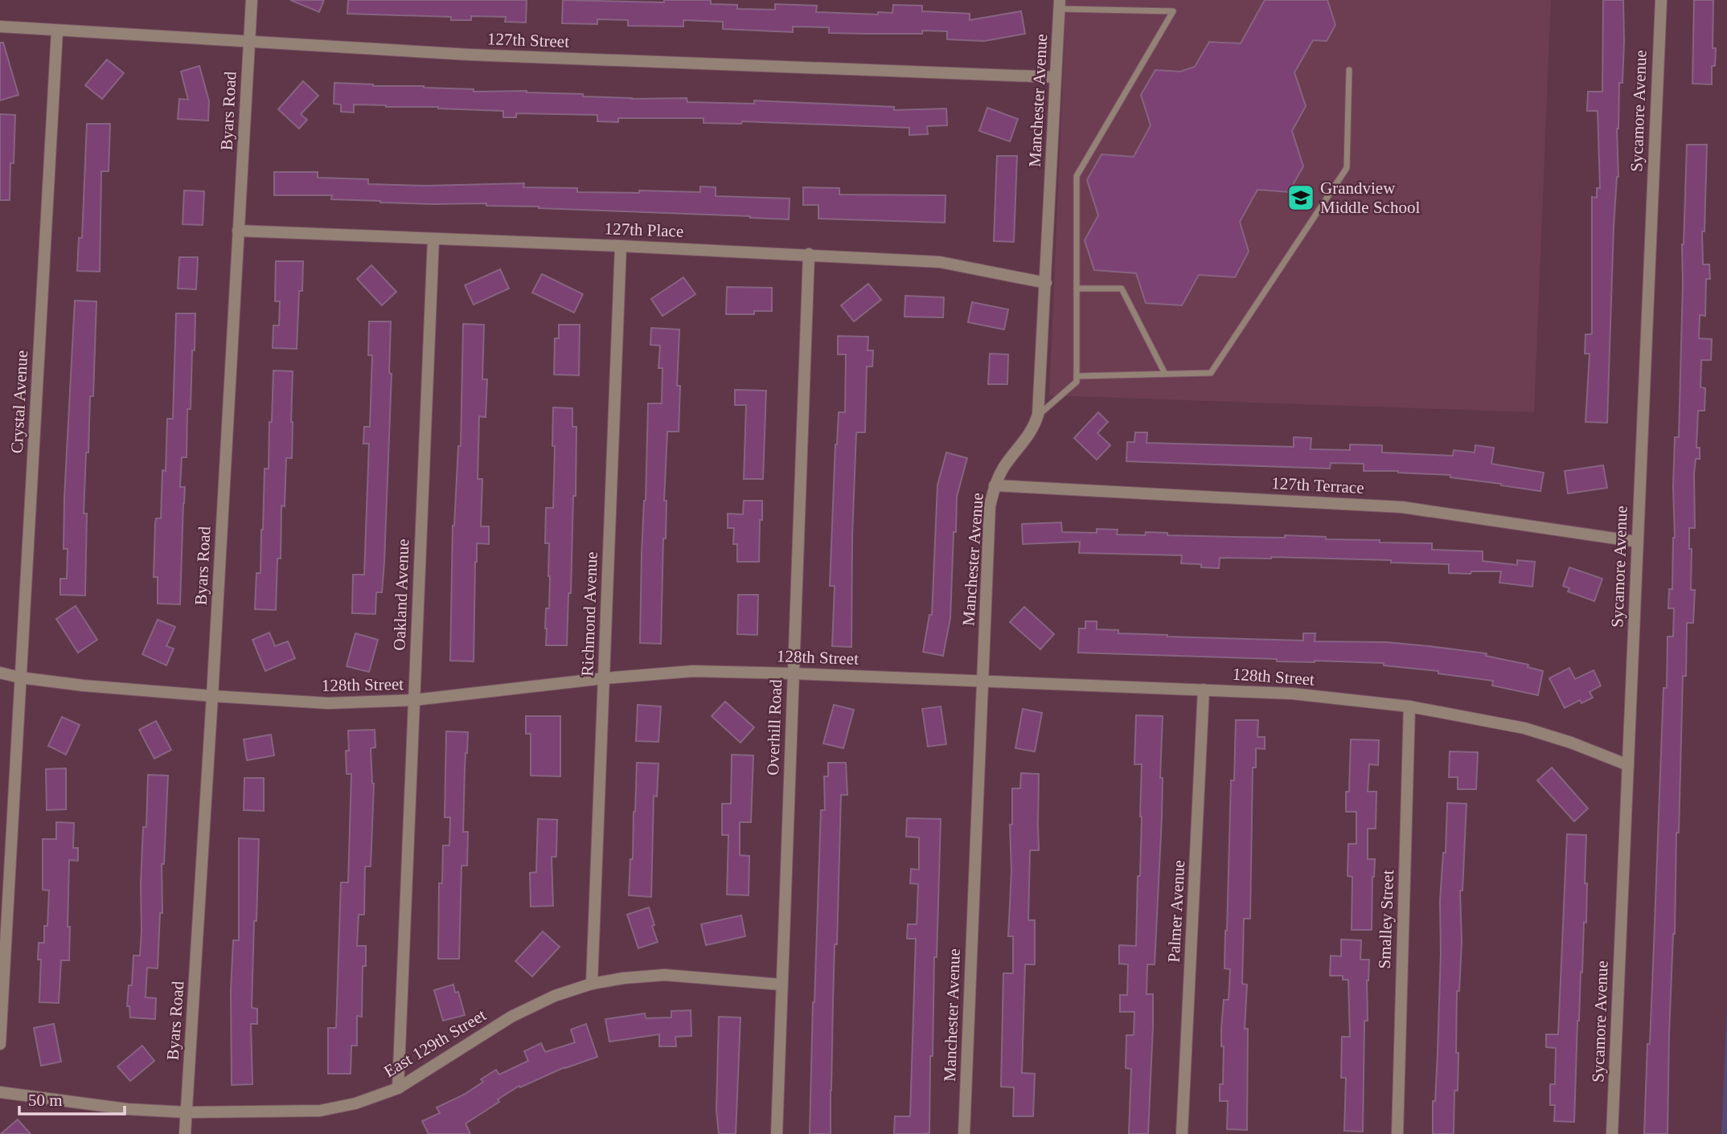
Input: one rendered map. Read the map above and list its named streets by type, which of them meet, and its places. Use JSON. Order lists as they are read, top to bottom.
{
  "streets": {
    "street": [
      "127th Street",
      "Manchester Avenue",
      "Byars Road",
      "Sycamore Avenue",
      "127th Place",
      "Crystal Avenue",
      "127th Terrace",
      "Oakland Avenue",
      "Richmond Avenue",
      "128th Street",
      "Overhill Road",
      "Palmer Avenue",
      "Smalley Street",
      "East 129th Street"
    ]
  },
  "crossings": [
    ["127th Street", "Manchester Avenue"],
    ["127th Street", "Byars Road"],
    ["127th Street", "Crystal Avenue"],
    ["Manchester Avenue", "127th Place"],
    ["Manchester Avenue", "127th Terrace"],
    ["Manchester Avenue", "128th Street"],
    ["Byars Road", "127th Place"],
    ["Byars Road", "128th Street"],
    ["Byars Road", "East 129th Street"],
    ["Sycamore Avenue", "127th Terrace"],
    ["Sycamore Avenue", "128th Street"],
    ["127th Place", "Oakland Avenue"],
    ["127th Place", "Richmond Avenue"],
    ["127th Place", "Overhill Road"],
    ["Crystal Avenue", "128th Street"],
    ["Oakland Avenue", "128th Street"],
    ["Oakland Avenue", "East 129th Street"],
    ["Richmond Avenue", "128th Street"],
    ["Richmond Avenue", "East 129th Street"],
    ["128th Street", "Overhill Road"],
    ["128th Street", "Palmer Avenue"],
    ["128th Street", "Smalley Street"],
    ["Overhill Road", "East 129th Street"]
  ],
  "places": {
    "school or university": ["Grandview Middle School"]
  },
  "scale_bar": "50 m"
}
